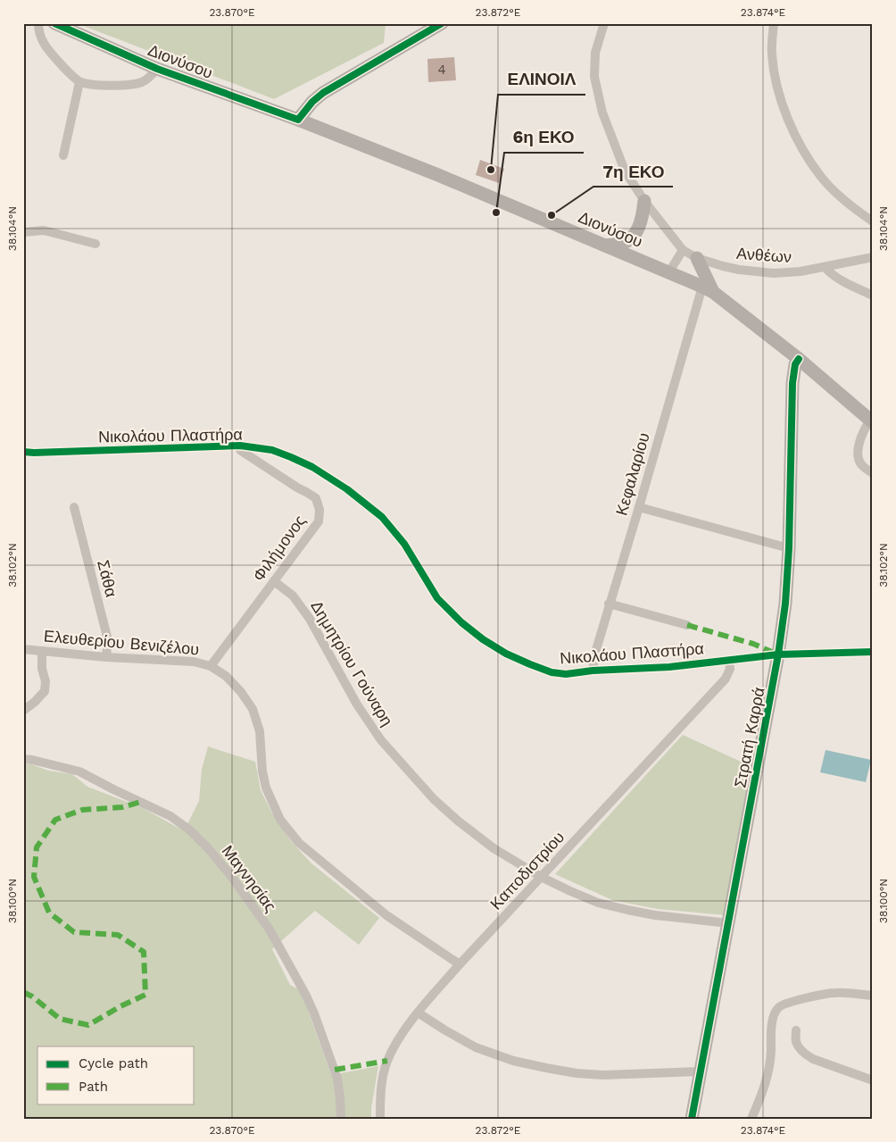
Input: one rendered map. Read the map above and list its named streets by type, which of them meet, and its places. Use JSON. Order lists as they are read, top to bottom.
{
  "streets": {
    "main road": ["Διονύσου", "Στρατή Καρρά"],
    "street": [
      "Ανθέων",
      "Νικολάου Πλαστήρα",
      "Κεφαλαρίου",
      "Φιλήμονος",
      "Σάθα",
      "Ελευθερίου Βενιζέλου",
      "Δημητρίου Γούναρη",
      "Καποδιστρίου",
      "Μαγνησίας"
    ]
  },
  "crossings": [
    ["Διονύσου", "Κεφαλαρίου"],
    ["Διονύσου", "Στρατή Καρρά"],
    ["Νικολάου Πλαστήρα", "Κεφαλαρίου"],
    ["Νικολάου Πλαστήρα", "Φιλήμονος"],
    ["Νικολάου Πλαστήρα", "Στρατή Καρρά"],
    ["Νικολάου Πλαστήρα", "Καποδιστρίου"],
    ["Φιλήμονος", "Ελευθερίου Βενιζέλου"],
    ["Φιλήμονος", "Δημητρίου Γούναρη"],
    ["Σάθα", "Ελευθερίου Βενιζέλου"],
    ["Ελευθερίου Βενιζέλου", "Καποδιστρίου"],
    ["Δημητρίου Γούναρη", "Στρατή Καρρά"],
    ["Δημητρίου Γούναρη", "Καποδιστρίου"]
  ],
  "places": ["ΕΛΙΝΟΙΛ", "6η ΕΚΟ", "7η ΕΚΟ"],
  "house_numbers": ["4"],
  "legend": ["Cycle path", "Path"],
  "coordinates": [
    "23.870°E",
    "23.872°E",
    "23.874°E",
    "38.104°N",
    "38.102°N",
    "38.100°N"
  ]
}
